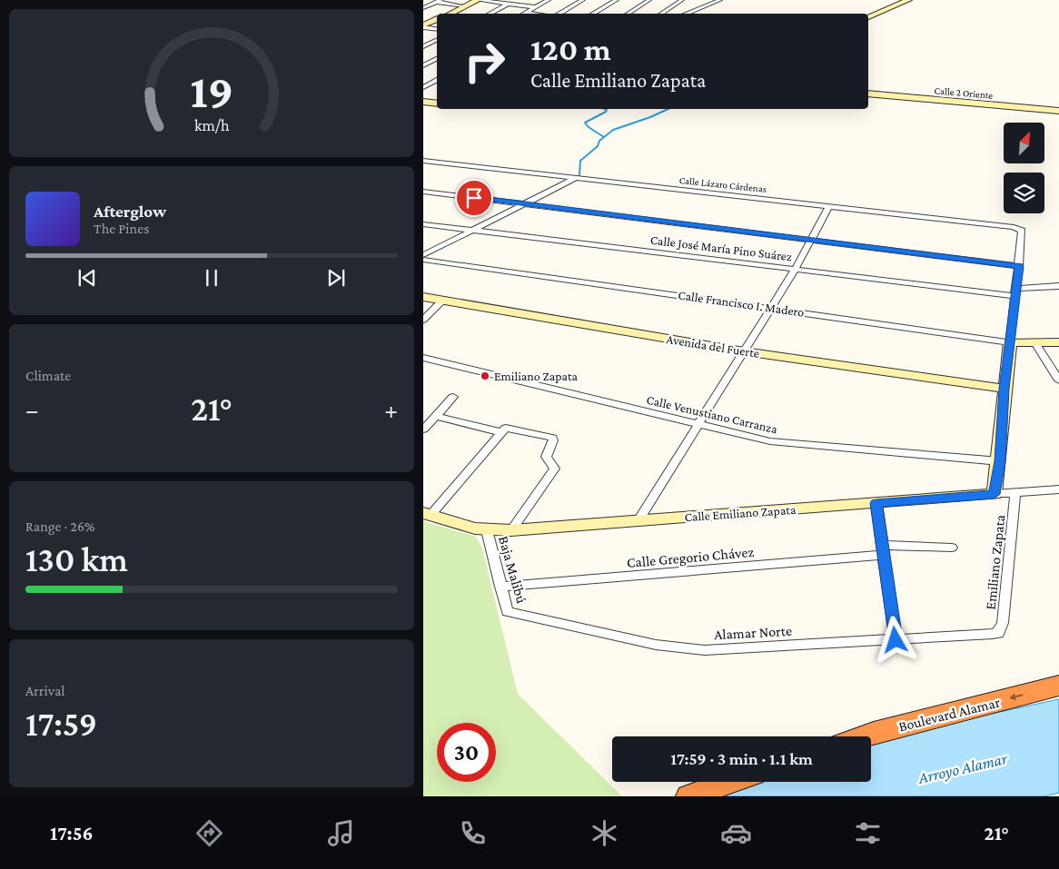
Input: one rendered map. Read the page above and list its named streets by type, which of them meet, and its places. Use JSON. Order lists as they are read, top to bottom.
{
  "streets": {
    "highway": ["Boulevard Alamar"],
    "street": [
      "Calle 2 Oriente",
      "Calle Lázaro Cárdenas",
      "Calle José María Pino Suárez",
      "Calle Francisco I. Madero",
      "Avenida del Fuerte",
      "Calle Venustiano Carranza",
      "Calle Emiliano Zapata",
      "Calle Gregorio Chávez",
      "Emiliano Zapata",
      "Baja Malibú",
      "Alamar Norte"
    ]
  },
  "crossings": [
    ["Calle Emiliano Zapata", "Emiliano Zapata"],
    ["Calle Emiliano Zapata", "Baja Malibú"],
    ["Calle Gregorio Chávez", "Baja Malibú"],
    ["Emiliano Zapata", "Alamar Norte"],
    ["Baja Malibú", "Alamar Norte"]
  ],
  "one_way": ["Boulevard Alamar"],
  "water": ["Arroyo Alamar"],
  "places": ["Emiliano Zapata"],
  "north": "top right",
  "page": {
    "turn": ["120 m", "Calle Emiliano Zapata"],
    "song": ["Afterglow", "The Pines"],
    "tile": [
      "Climate",
      ["Range · 26%", "130 km"],
      ["Arrival", "17:59"]
    ],
    "heat": ["−", "21°", "+"],
    "limit": "30",
    "trip": "17:59 · 3 min · 1.1 km",
    "tabs": ["17:56", "21°"],
    "gauge": ["19", "km/h"]
  }
}
